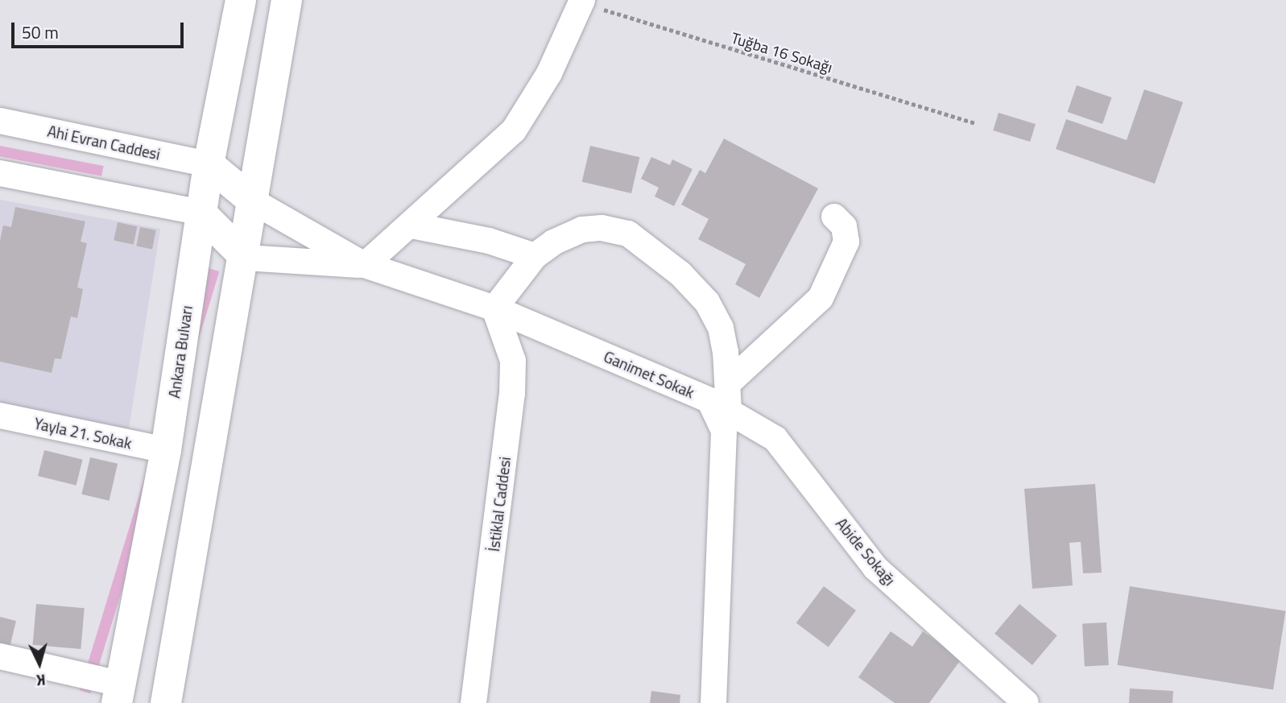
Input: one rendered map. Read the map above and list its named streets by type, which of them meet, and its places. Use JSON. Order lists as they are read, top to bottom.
{
  "streets": {
    "main road": ["Ankara Bulvarı"],
    "street": [
      "Ahi Evran Caddesi",
      "Ganimet Sokak",
      "Yayla 21. Sokak",
      "İstiklal Caddesi",
      "Abide Sokağı"
    ],
    "path": ["Tuğba 16 Sokağı"]
  },
  "crossings": [
    ["Ahi Evran Caddesi", "Ankara Bulvarı"],
    ["Ankara Bulvarı", "Yayla 21. Sokak"],
    ["Ganimet Sokak", "İstiklal Caddesi"],
    ["Ganimet Sokak", "Abide Sokağı"]
  ],
  "scale_bar": "50 m",
  "north": "bottom"
}
